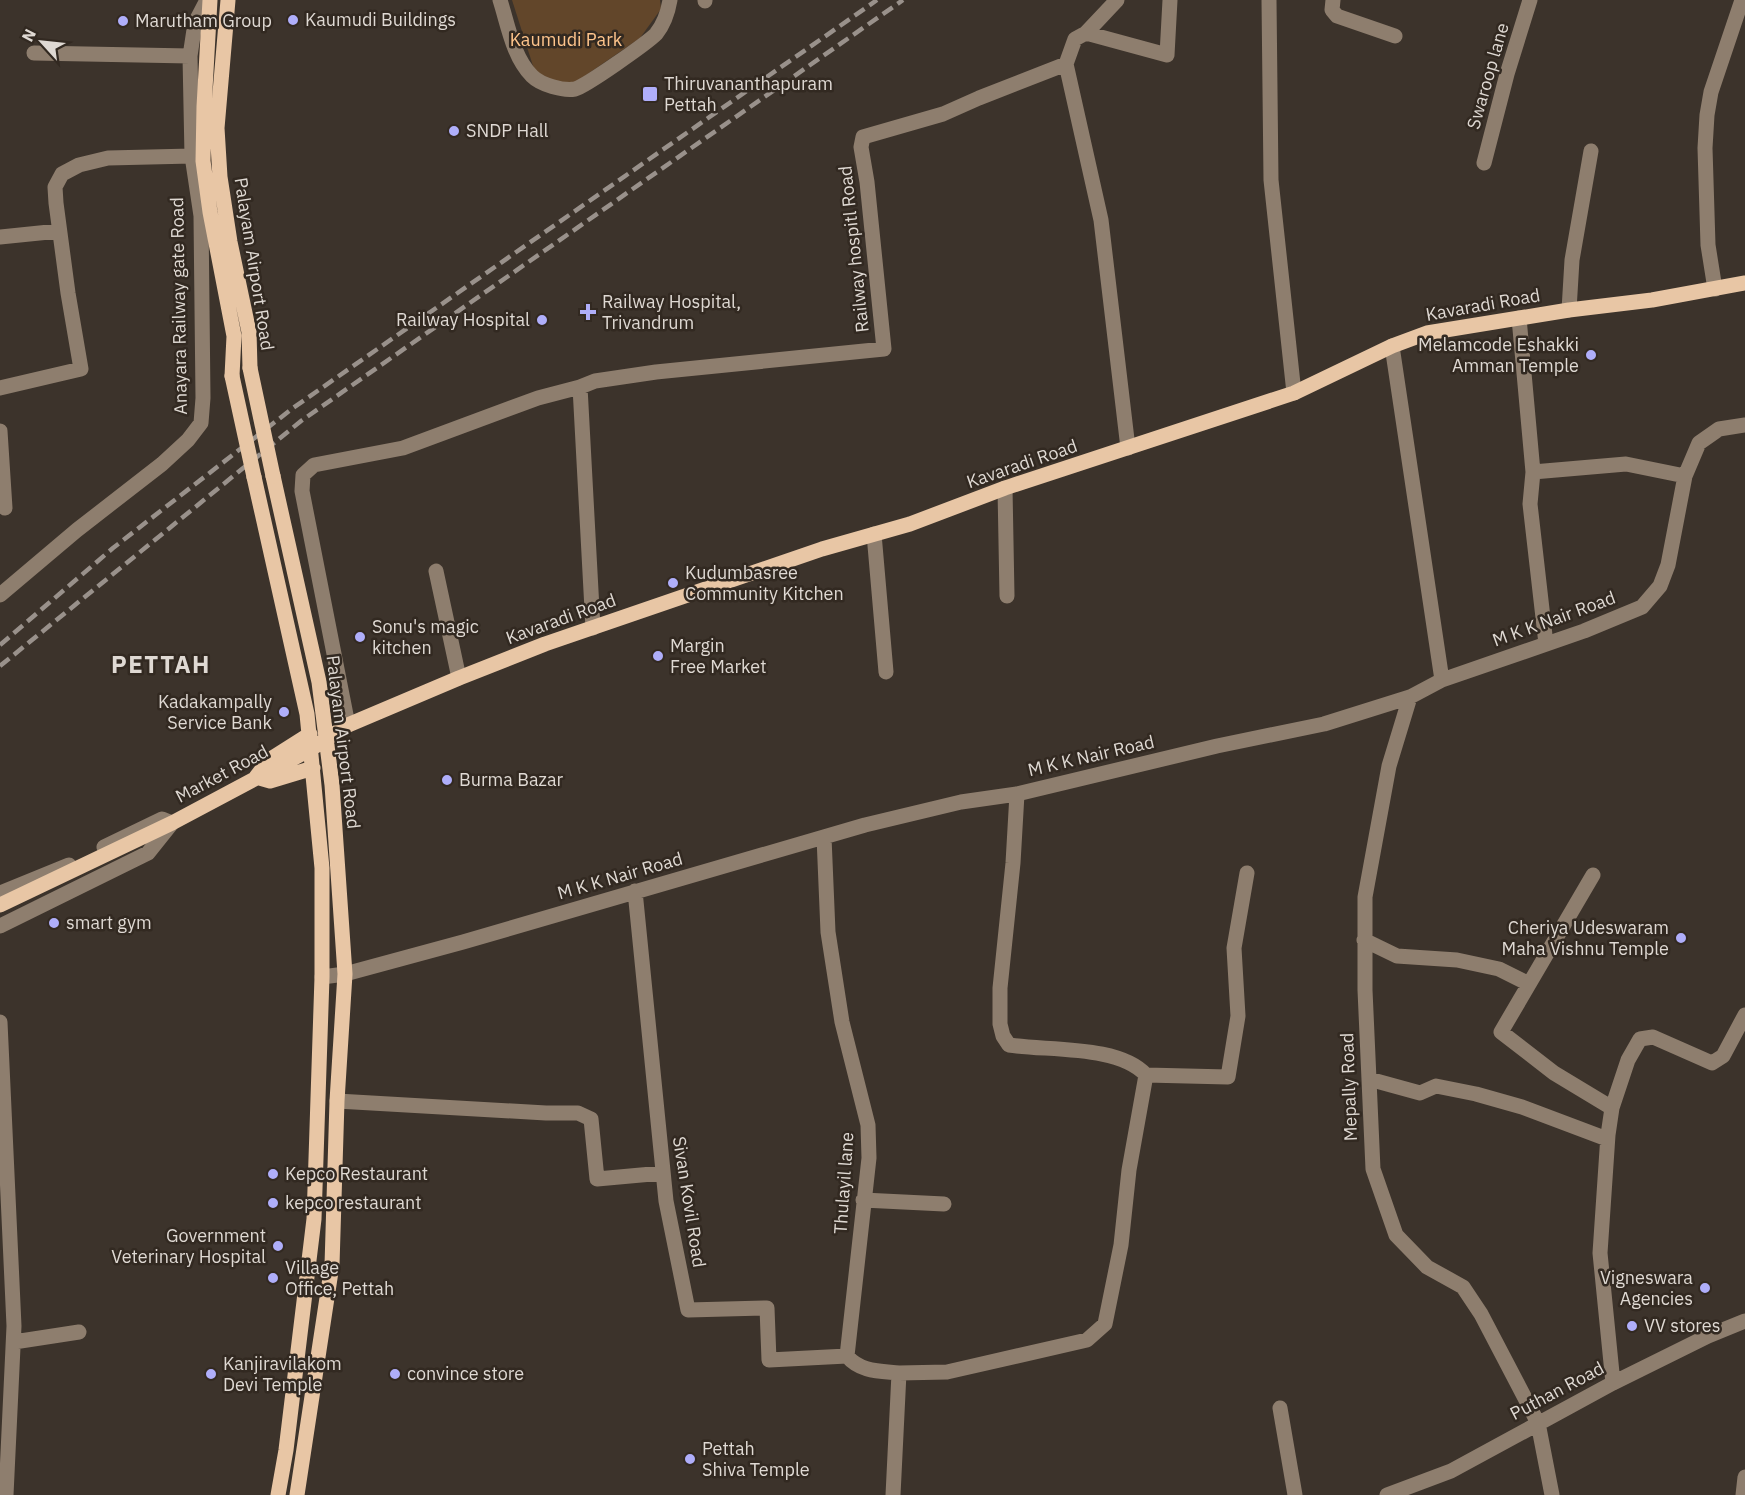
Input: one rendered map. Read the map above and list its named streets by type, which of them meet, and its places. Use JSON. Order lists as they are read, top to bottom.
{
  "streets": {
    "main road": ["Palayam Airport Road", "Kavaradi Road", "Market Road"],
    "street": [
      "Swaroop lane",
      "Railway hospitl Road",
      "Anayara Railway gate Road",
      "M K K Nair Road",
      "Mepally Road",
      "Thulayil lane",
      "Sivan Kovil Road",
      "Puthan Road"
    ]
  },
  "crossings": [
    ["Palayam Airport Road", "Kavaradi Road"],
    ["Palayam Airport Road", "Anayara Railway gate Road"],
    ["Palayam Airport Road", "M K K Nair Road"],
    ["Palayam Airport Road", "Market Road"],
    ["Kavaradi Road", "Market Road"],
    ["M K K Nair Road", "Mepally Road"],
    ["M K K Nair Road", "Thulayil lane"],
    ["M K K Nair Road", "Sivan Kovil Road"],
    ["Mepally Road", "Puthan Road"],
    ["Thulayil lane", "Sivan Kovil Road"]
  ],
  "districts": ["PETTAH"],
  "parks": ["Kaumudi Park"],
  "places": {
    "other": [
      "Kaumudi Buildings",
      "Marutham Group",
      "SNDP Hall",
      "Railway Hospital",
      "Melamcode Eshakki Amman Temple",
      "Kudumbasree Community Kitchen",
      "Sonu's magic kitchen",
      "Margin Free Market",
      "Kadakampally Service Bank",
      "Burma Bazar",
      "smart gym",
      "Cheriya Udeswaram Maha Vishnu Temple",
      "Kepco Restaurant",
      "kepco restaurant",
      "Government Veterinary Hospital",
      "Village Office, Pettah",
      "Vigneswara Agencies",
      "VV stores",
      "Kanjiravilakom Devi Temple",
      "convince store",
      "Pettah Shiva Temple"
    ],
    "transit": ["Thiruvananthapuram Pettah"],
    "health": ["Railway Hospital, Trivandrum"]
  },
  "north": "top left"
}
